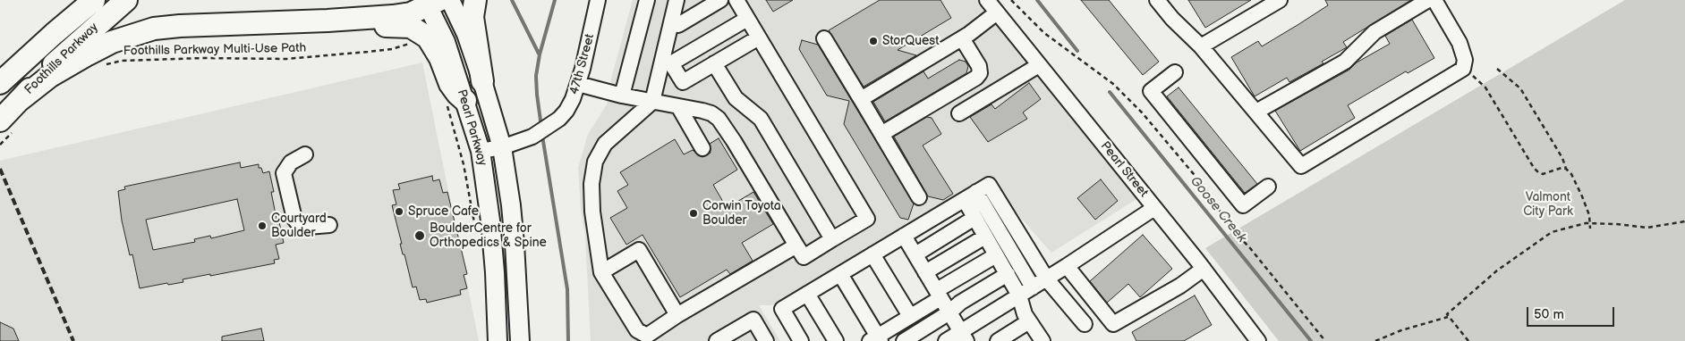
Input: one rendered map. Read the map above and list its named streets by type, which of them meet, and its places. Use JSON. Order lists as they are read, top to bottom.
{
  "streets": {
    "highway": ["Foothills Parkway"],
    "main road": ["Pearl Parkway"],
    "street": ["47th Street", "Pearl Street"],
    "path": ["Foothills Parkway Multi-Use Path"]
  },
  "crossings": [
    ["47th Street", "Pearl Parkway"]
  ],
  "water": ["Goose Creek"],
  "parks": ["Valmont City Park"],
  "places": [
    "StorQuest",
    "Spruce Cafe",
    "Corwin Toyota Boulder",
    "Courtyard Boulder",
    "BoulderCentre for Orthopedics & Spine"
  ],
  "scale_bar": "50 m"
}
